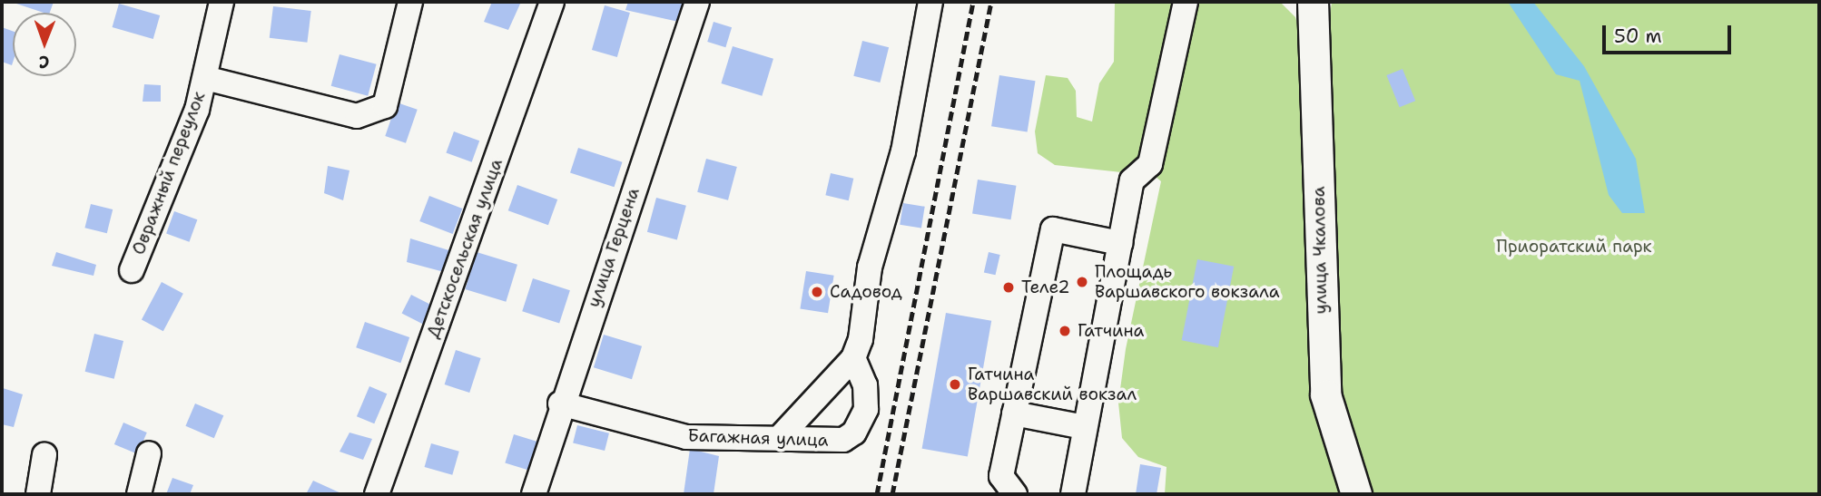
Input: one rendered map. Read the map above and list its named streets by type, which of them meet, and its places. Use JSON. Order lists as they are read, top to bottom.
{
  "streets": {
    "main road": ["улица Чкалова"],
    "street": [
      "Овражный переулок",
      "улица Герцена",
      "Детскосельская улица",
      "Багажная улица"
    ]
  },
  "crossings": [
    ["улица Герцена", "Багажная улица"]
  ],
  "parks": ["Приоратский парк"],
  "places": [
    "Площадь Варшавского вокзала",
    "Теле2",
    "Садовод",
    "Гатчина",
    "Гатчина Варшавский вокзал"
  ],
  "scale_bar": "50 m",
  "north": "bottom"
}
